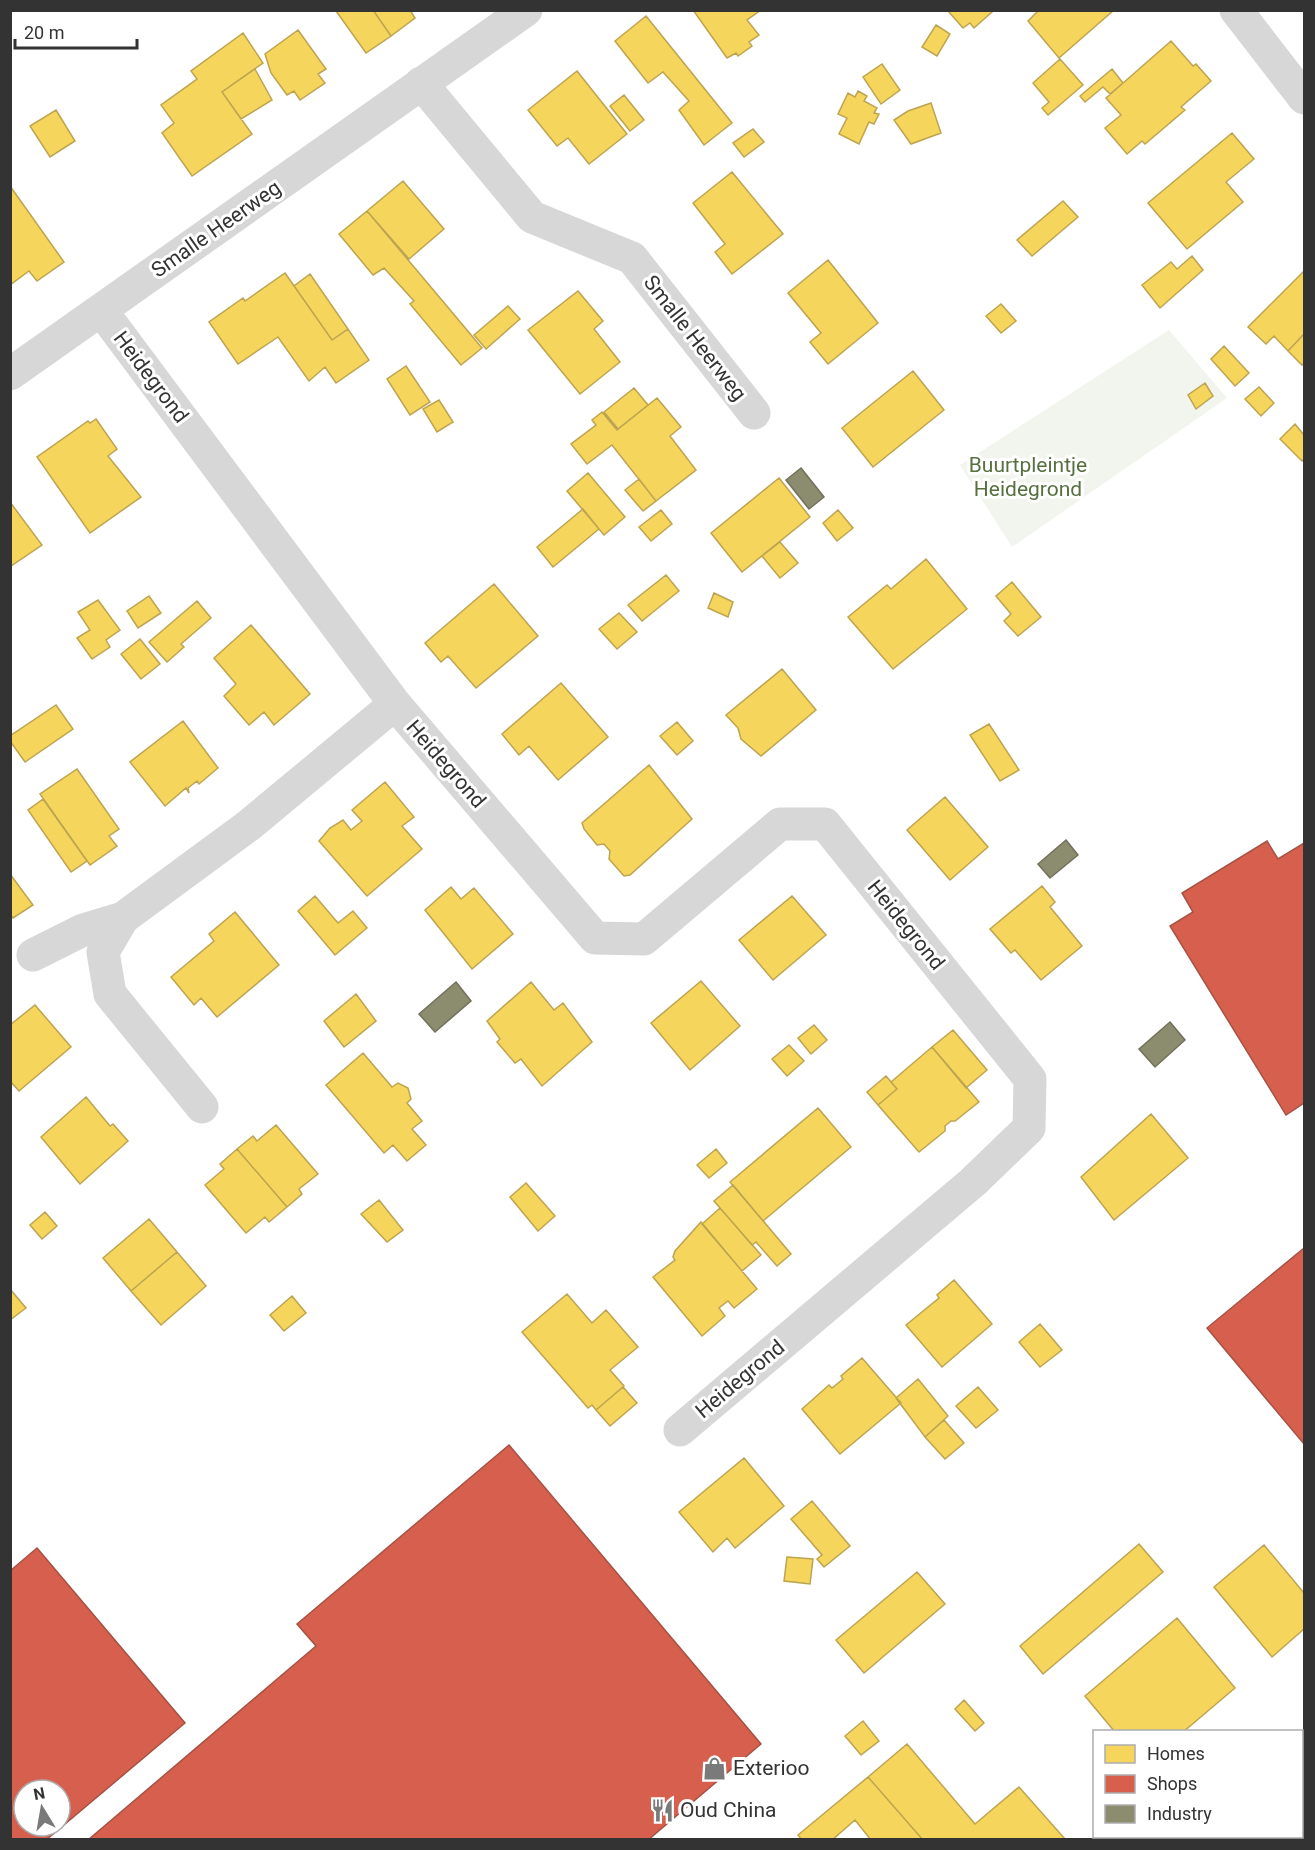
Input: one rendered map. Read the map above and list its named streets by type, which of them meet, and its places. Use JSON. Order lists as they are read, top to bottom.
{
  "streets": {
    "street": ["Smalle Heerweg", "Heidegrond"]
  },
  "crossings": [
    ["Smalle Heerweg", "Heidegrond"]
  ],
  "parks": ["Buurtpleintje Heidegrond"],
  "places": {
    "shop": ["Exterioo"],
    "restaurant": ["Oud China"]
  },
  "legend": ["Homes", "Shops", "Industry"],
  "scale_bar": "20 m",
  "north": "top"
}
